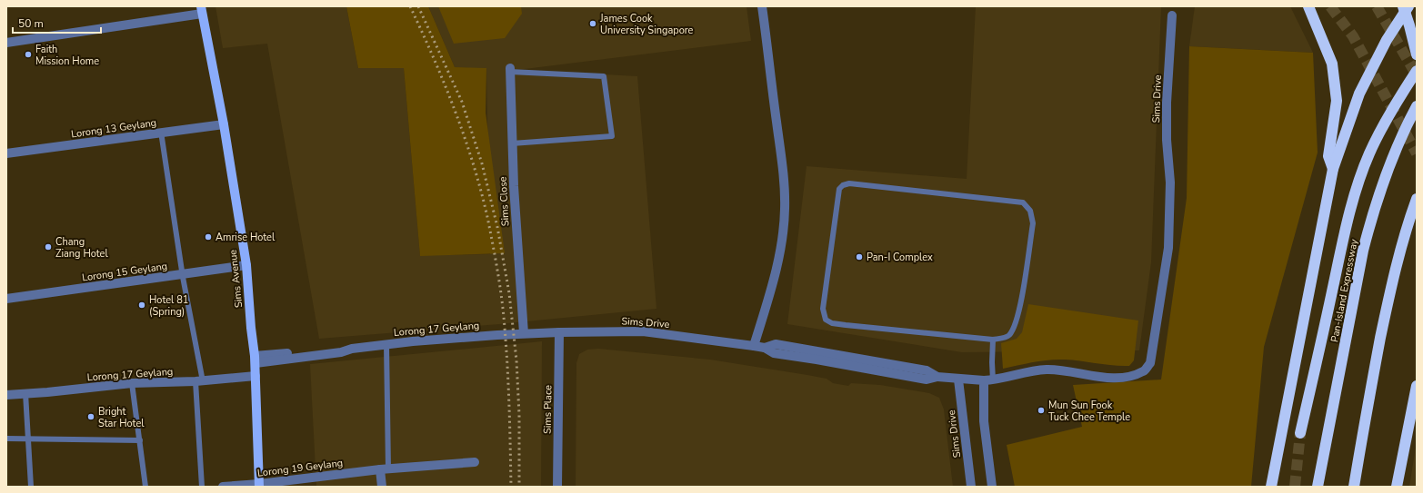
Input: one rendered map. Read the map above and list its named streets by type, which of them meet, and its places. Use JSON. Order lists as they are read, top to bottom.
{
  "streets": {
    "highway": ["Pan-Island Expressway"],
    "main road": ["Sims Avenue"],
    "street": [
      "Sims Drive",
      "Lorong 13 Geylang",
      "Sims Close",
      "Lorong 15 Geylang",
      "Lorong 17 Geylang",
      "Sims Place",
      "Lorong 19 Geylang"
    ]
  },
  "crossings": [
    ["Sims Drive", "Sims Close"],
    ["Sims Drive", "Lorong 17 Geylang"],
    ["Sims Drive", "Sims Place"],
    ["Lorong 13 Geylang", "Sims Avenue"],
    ["Sims Close", "Lorong 17 Geylang"],
    ["Lorong 15 Geylang", "Sims Avenue"],
    ["Sims Avenue", "Lorong 17 Geylang"],
    ["Sims Avenue", "Lorong 19 Geylang"]
  ],
  "places": [
    "James Cook University Singapore",
    "Faith Mission Home",
    "Amrise Hotel",
    "Chang Ziang Hotel",
    "Pan-I Complex",
    "Hotel 81 (Spring)",
    "Mun Sun Fook Tuck Chee Temple",
    "Bright Star Hotel"
  ],
  "scale_bar": "50 m"
}
